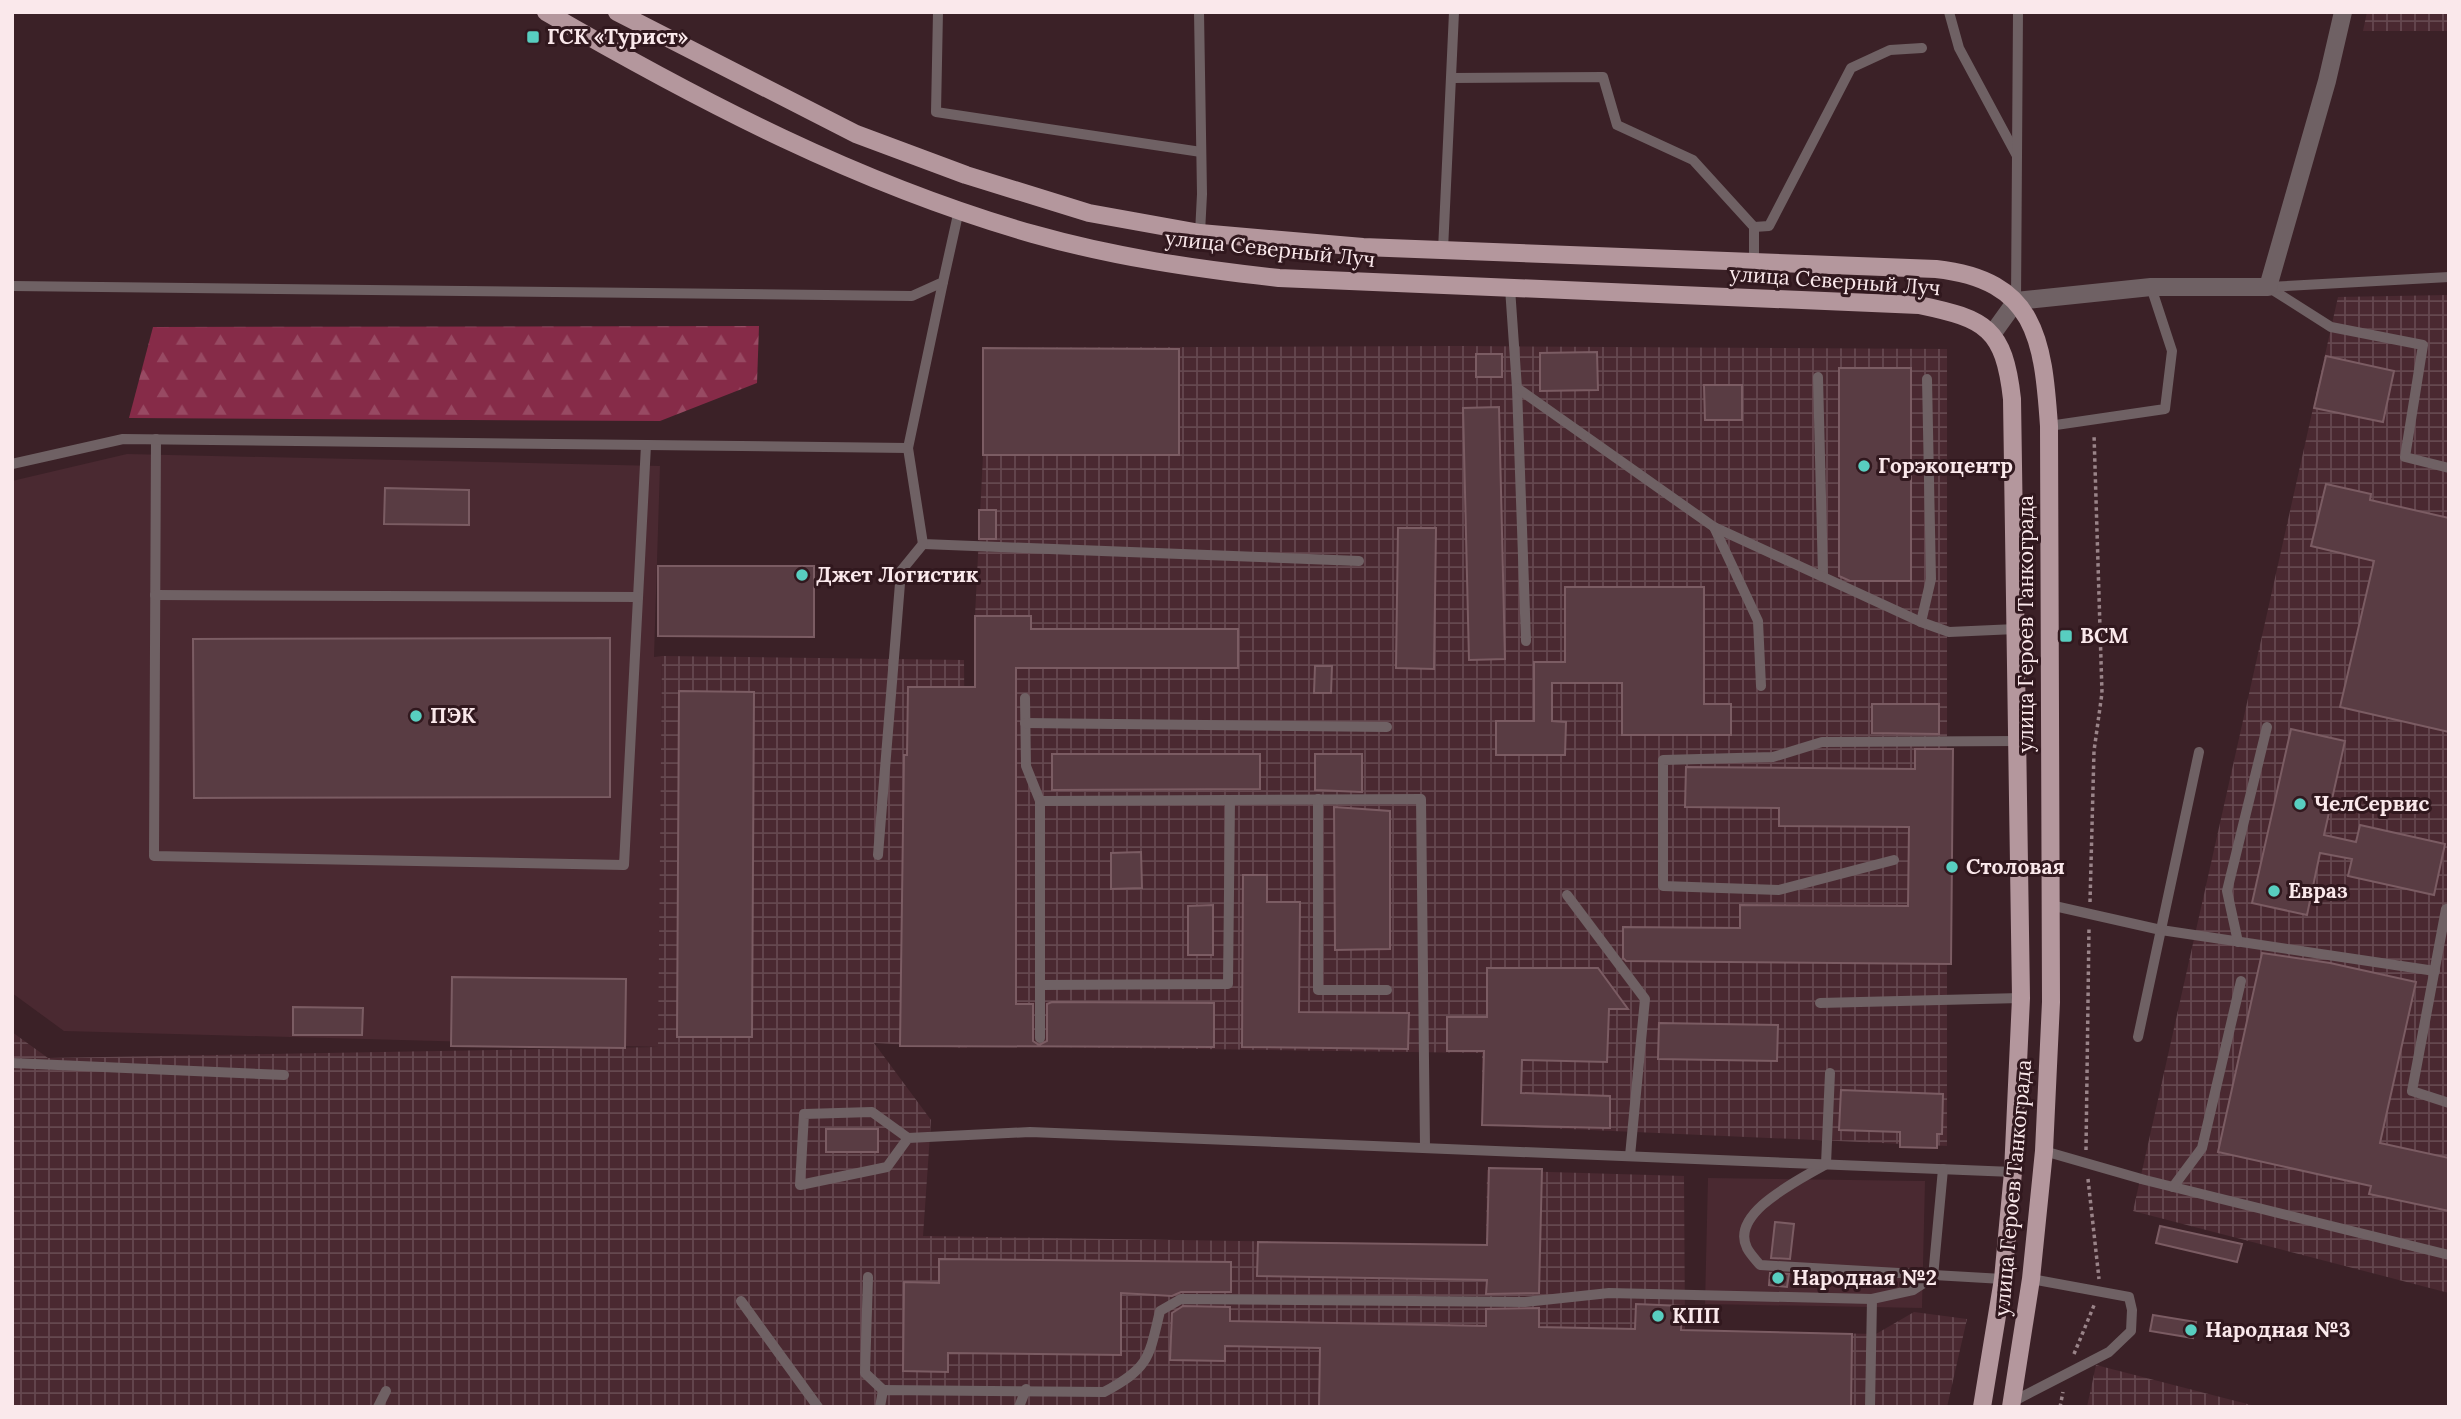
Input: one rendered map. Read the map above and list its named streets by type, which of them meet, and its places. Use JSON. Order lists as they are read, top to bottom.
{
  "streets": {
    "main road": ["улица Северный Луч", "улица Героев Танкограда"]
  },
  "crossings": [
    ["улица Северный Луч", "улица Героев Танкограда"]
  ],
  "places": {
    "transit": ["ГСК «Турист»", "ВСМ"],
    "other": [
      "Горэкоцентр",
      "Джет Логистик",
      "ПЭК",
      "ЧелСервис",
      "Столовая",
      "Евраз",
      "Народная №2",
      "КПП",
      "Народная №3"
    ]
  }
}
